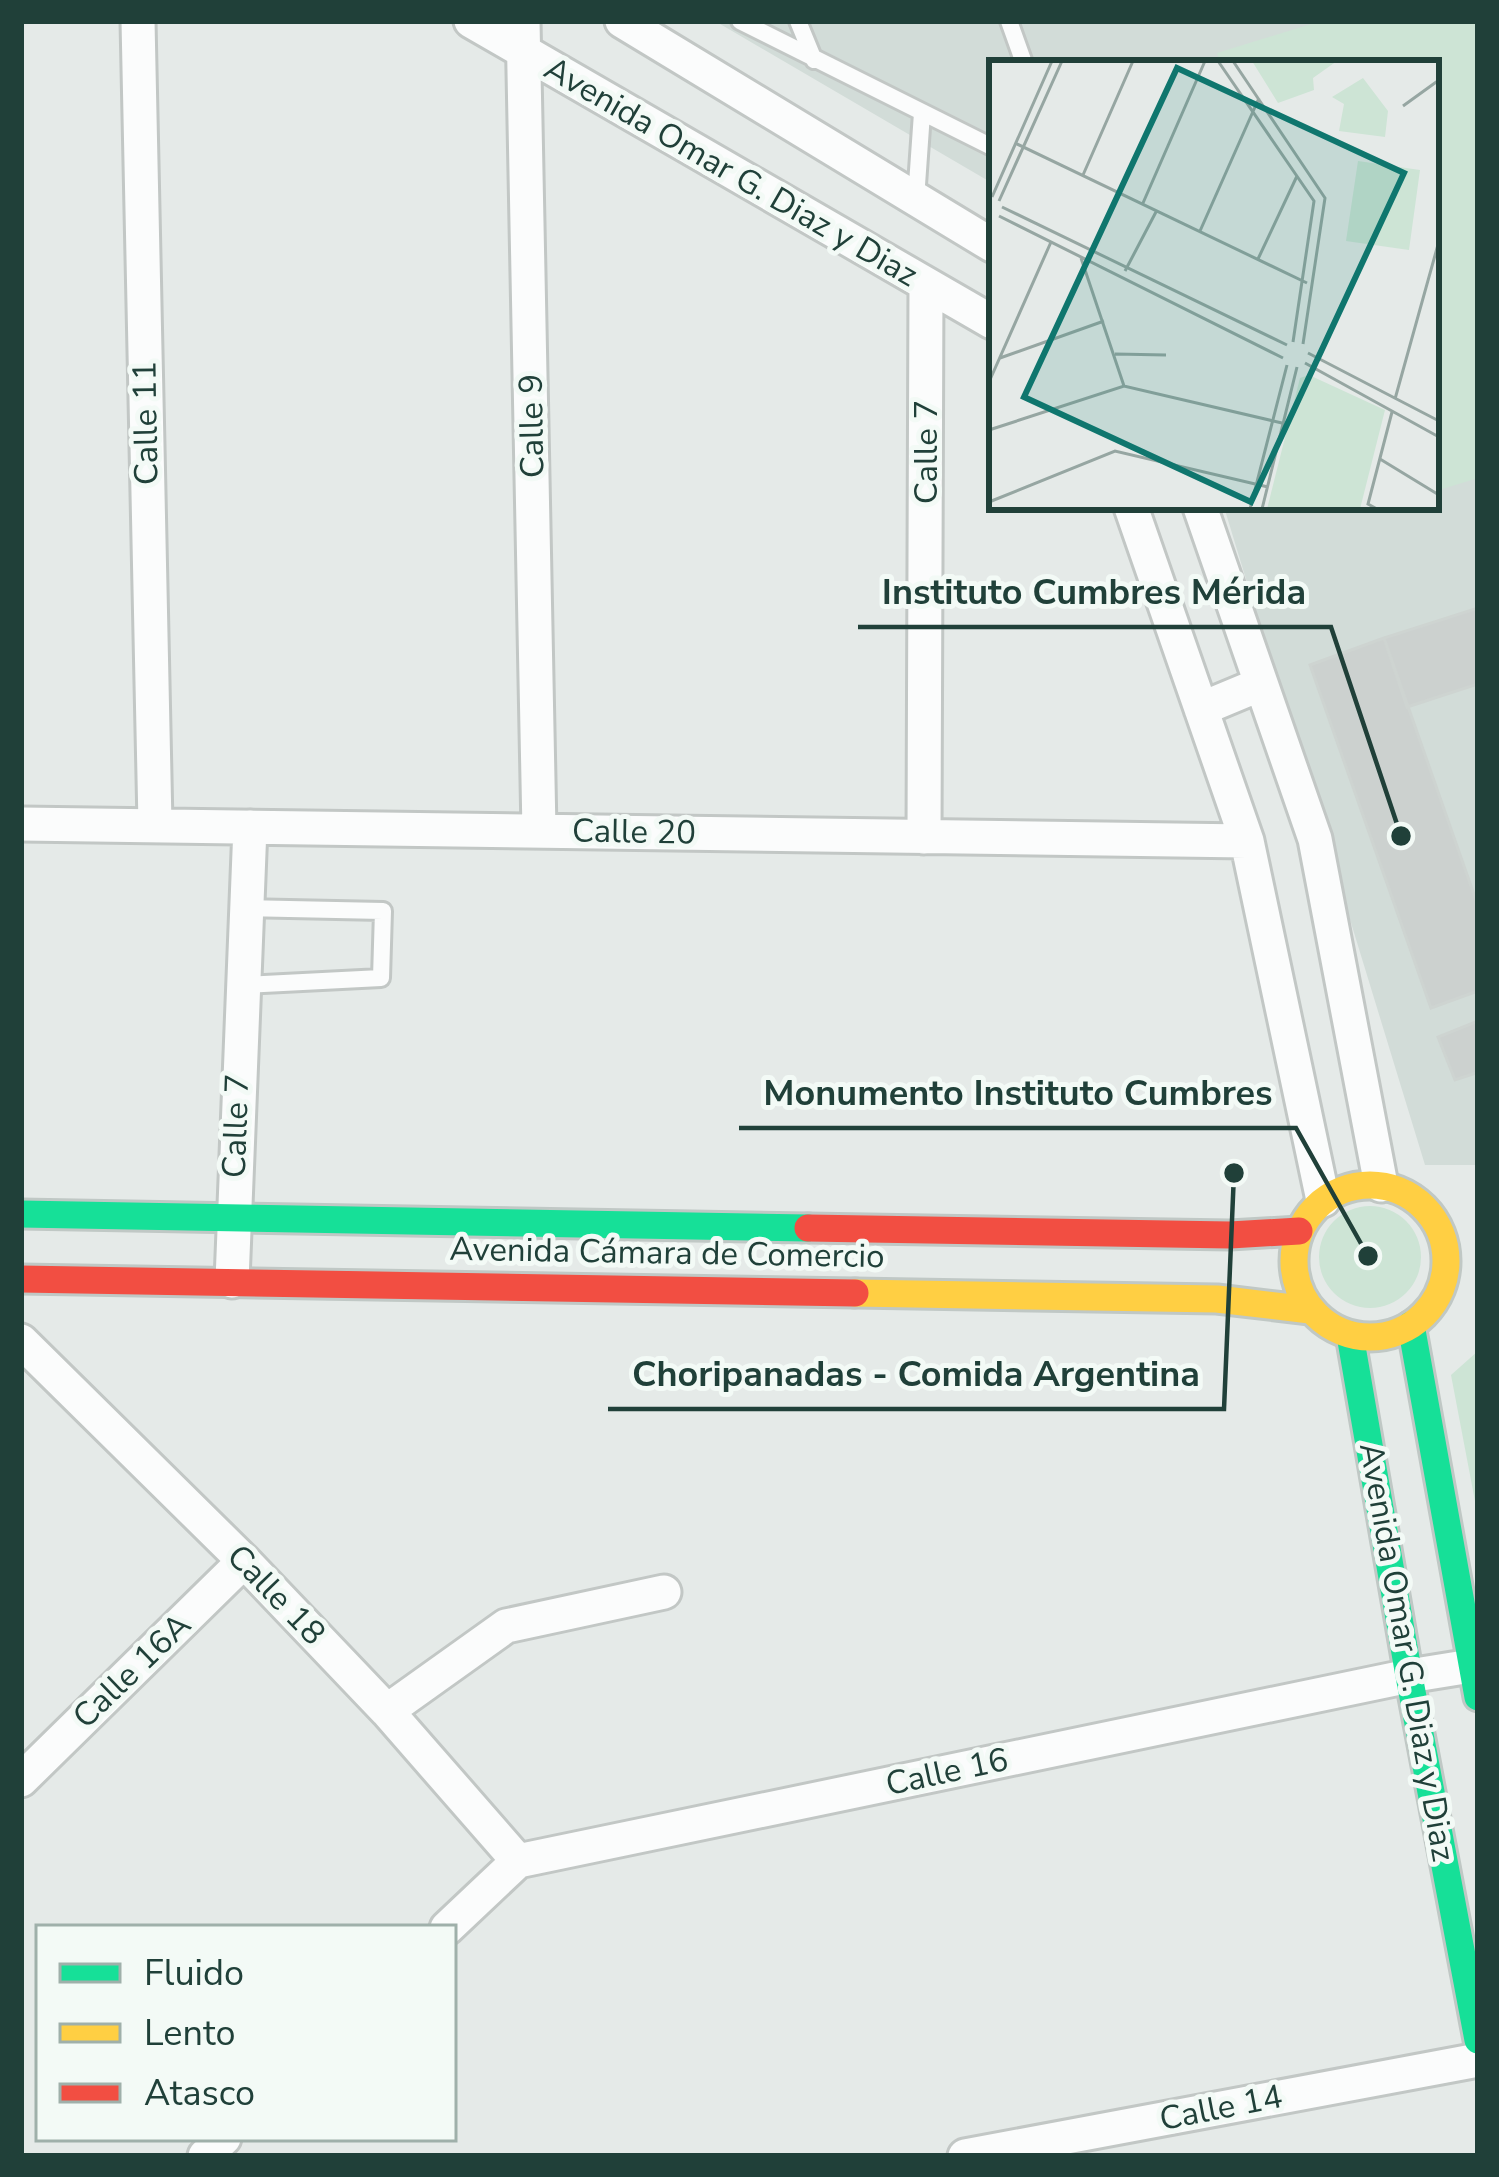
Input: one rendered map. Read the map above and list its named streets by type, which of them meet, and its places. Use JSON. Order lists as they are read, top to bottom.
{
  "streets": {
    "main road": ["Avenida Omar G. Diaz y Diaz", "Avenida Cámara de Comercio"],
    "street": [
      "Calle 11",
      "Calle 9",
      "Calle 7",
      "Calle 20",
      "Calle 18",
      "Calle 16A",
      "Calle 16",
      "Calle 14"
    ]
  },
  "crossings": [
    ["Avenida Omar G. Diaz y Diaz", "Calle 9"],
    ["Avenida Omar G. Diaz y Diaz", "Calle 7"],
    ["Avenida Omar G. Diaz y Diaz", "Avenida Cámara de Comercio"],
    ["Avenida Omar G. Diaz y Diaz", "Calle 16"],
    ["Calle 11", "Calle 20"],
    ["Calle 9", "Calle 20"],
    ["Calle 7", "Calle 20"],
    ["Calle 7", "Avenida Cámara de Comercio"],
    ["Calle 18", "Calle 16A"],
    ["Calle 18", "Calle 16"]
  ],
  "places": ["Instituto Cumbres Mérida", "Choripanadas - Comida Argentina", "Monumento Instituto Cumbres"],
  "legend": ["Fluido", "Lento", "Atasco"]
}
